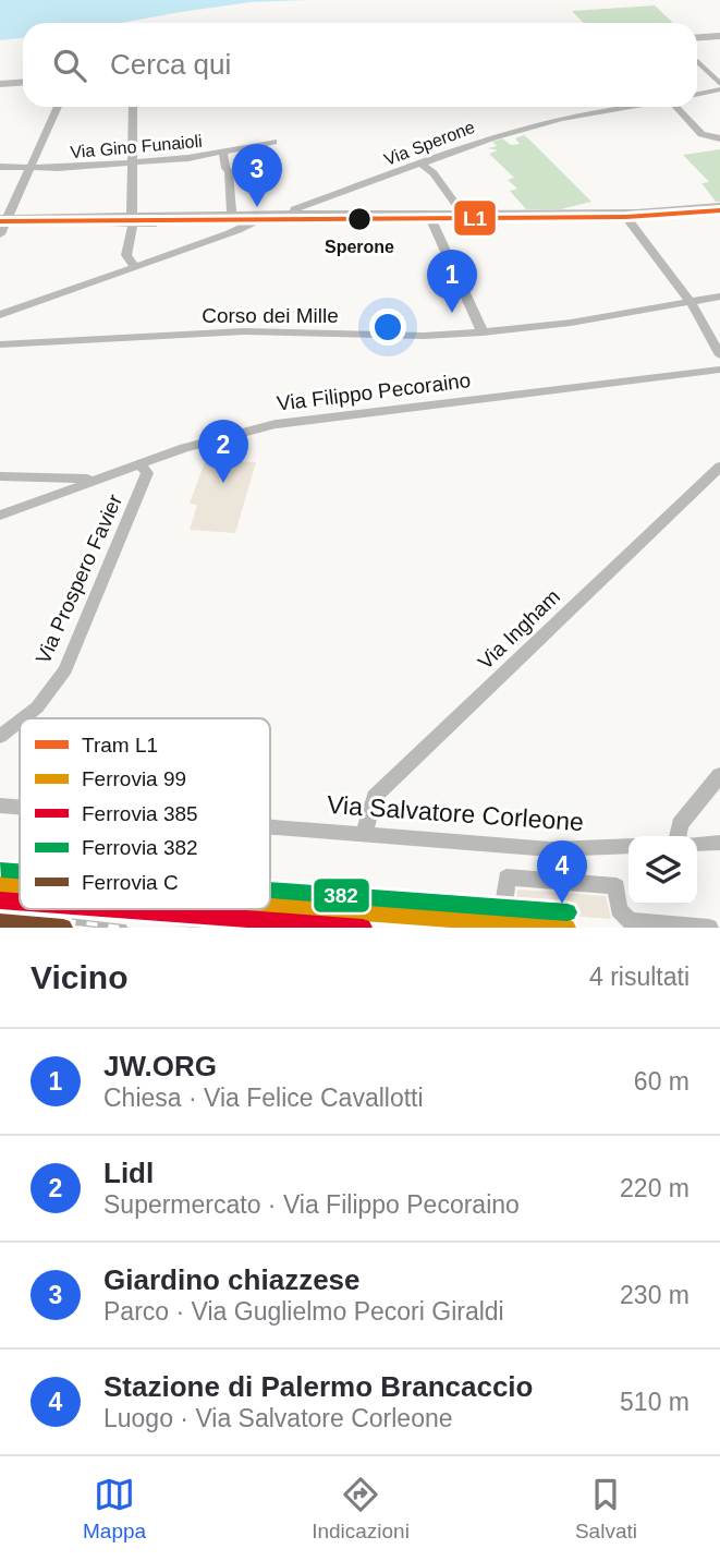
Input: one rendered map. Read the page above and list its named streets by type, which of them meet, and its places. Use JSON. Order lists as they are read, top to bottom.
{
  "streets": {
    "street": [
      "Via Sperone",
      "Via Gino Funaioli",
      "Corso dei Mille",
      "Via Filippo Pecoraino",
      "Via Prospero Favier",
      "Via Ingham",
      "Via Salvatore Corleone"
    ]
  },
  "crossings": [
    ["Via Filippo Pecoraino", "Via Prospero Favier"],
    ["Via Ingham", "Via Salvatore Corleone"]
  ],
  "places": ["Sperone"],
  "lines": [
    "tram line L1",
    "rail line 382",
    "rail line 99",
    "rail line 385",
    "rail line C"
  ],
  "legend": [
    "Tram L1",
    "Ferrovia 99",
    "Ferrovia 385",
    "Ferrovia 382",
    "Ferrovia C"
  ],
  "page": {
    "search": "Cerca qui",
    "pins": [
      "3",
      "1",
      "2",
      "4"
    ],
    "heading": ["Vicino", "4 risultati"],
    "list": [
      {
        "mark": "1",
        "name": "JW.ORG",
        "note": "Chiesa · Via Felice Cavallotti",
        "value": "60 m"
      },
      {
        "mark": "2",
        "name": "Lidl",
        "note": "Supermercato · Via Filippo Pecoraino",
        "value": "220 m"
      },
      {
        "mark": "3",
        "name": "Giardino chiazzese",
        "note": "Parco · Via Guglielmo Pecori Giraldi",
        "value": "230 m"
      },
      {
        "mark": "4",
        "name": "Stazione di Palermo Brancaccio",
        "note": "Luogo · Via Salvatore Corleone",
        "value": "510 m"
      }
    ],
    "nav": ["Mappa", "Indicazioni", "Salvati"]
  }
}
